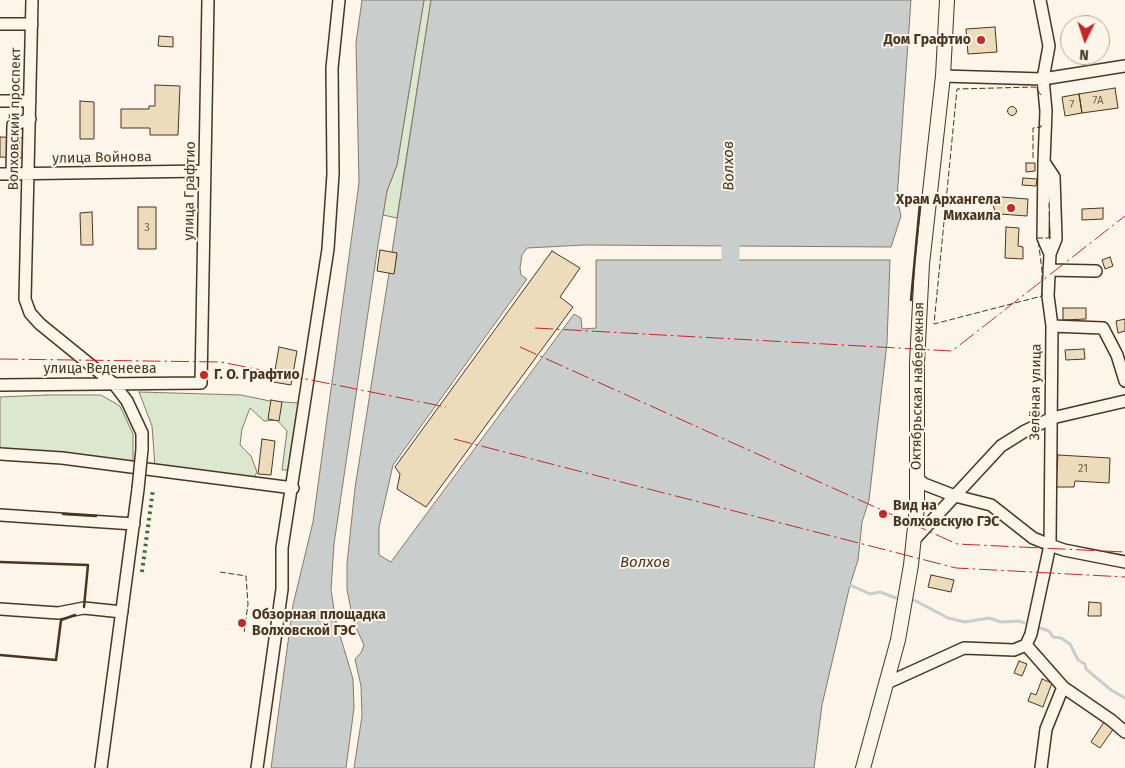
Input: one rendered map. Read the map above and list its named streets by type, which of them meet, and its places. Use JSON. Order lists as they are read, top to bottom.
{
  "streets": {
    "main road": ["Октябрьская набережная"],
    "street": [
      "Волховский проспект",
      "улица Войнова",
      "улица Графтио",
      "улица Веденеева",
      "Зелёная улица"
    ]
  },
  "crossings": [
    ["Волховский проспект", "улица Войнова"],
    ["Волховский проспект", "улица Веденеева"],
    ["улица Войнова", "улица Графтио"],
    ["улица Графтио", "улица Веденеева"]
  ],
  "water": ["Волхов"],
  "places": [
    "Дом Графтио",
    "Храм Архангела Михаила",
    "Г. О. Графтио",
    "Вид на Волховскую ГЭС",
    "Обзорная площадка Волховской ГЭС"
  ],
  "house_numbers": [
    "7А",
    "7",
    "3",
    "21"
  ],
  "north": "bottom"
}
